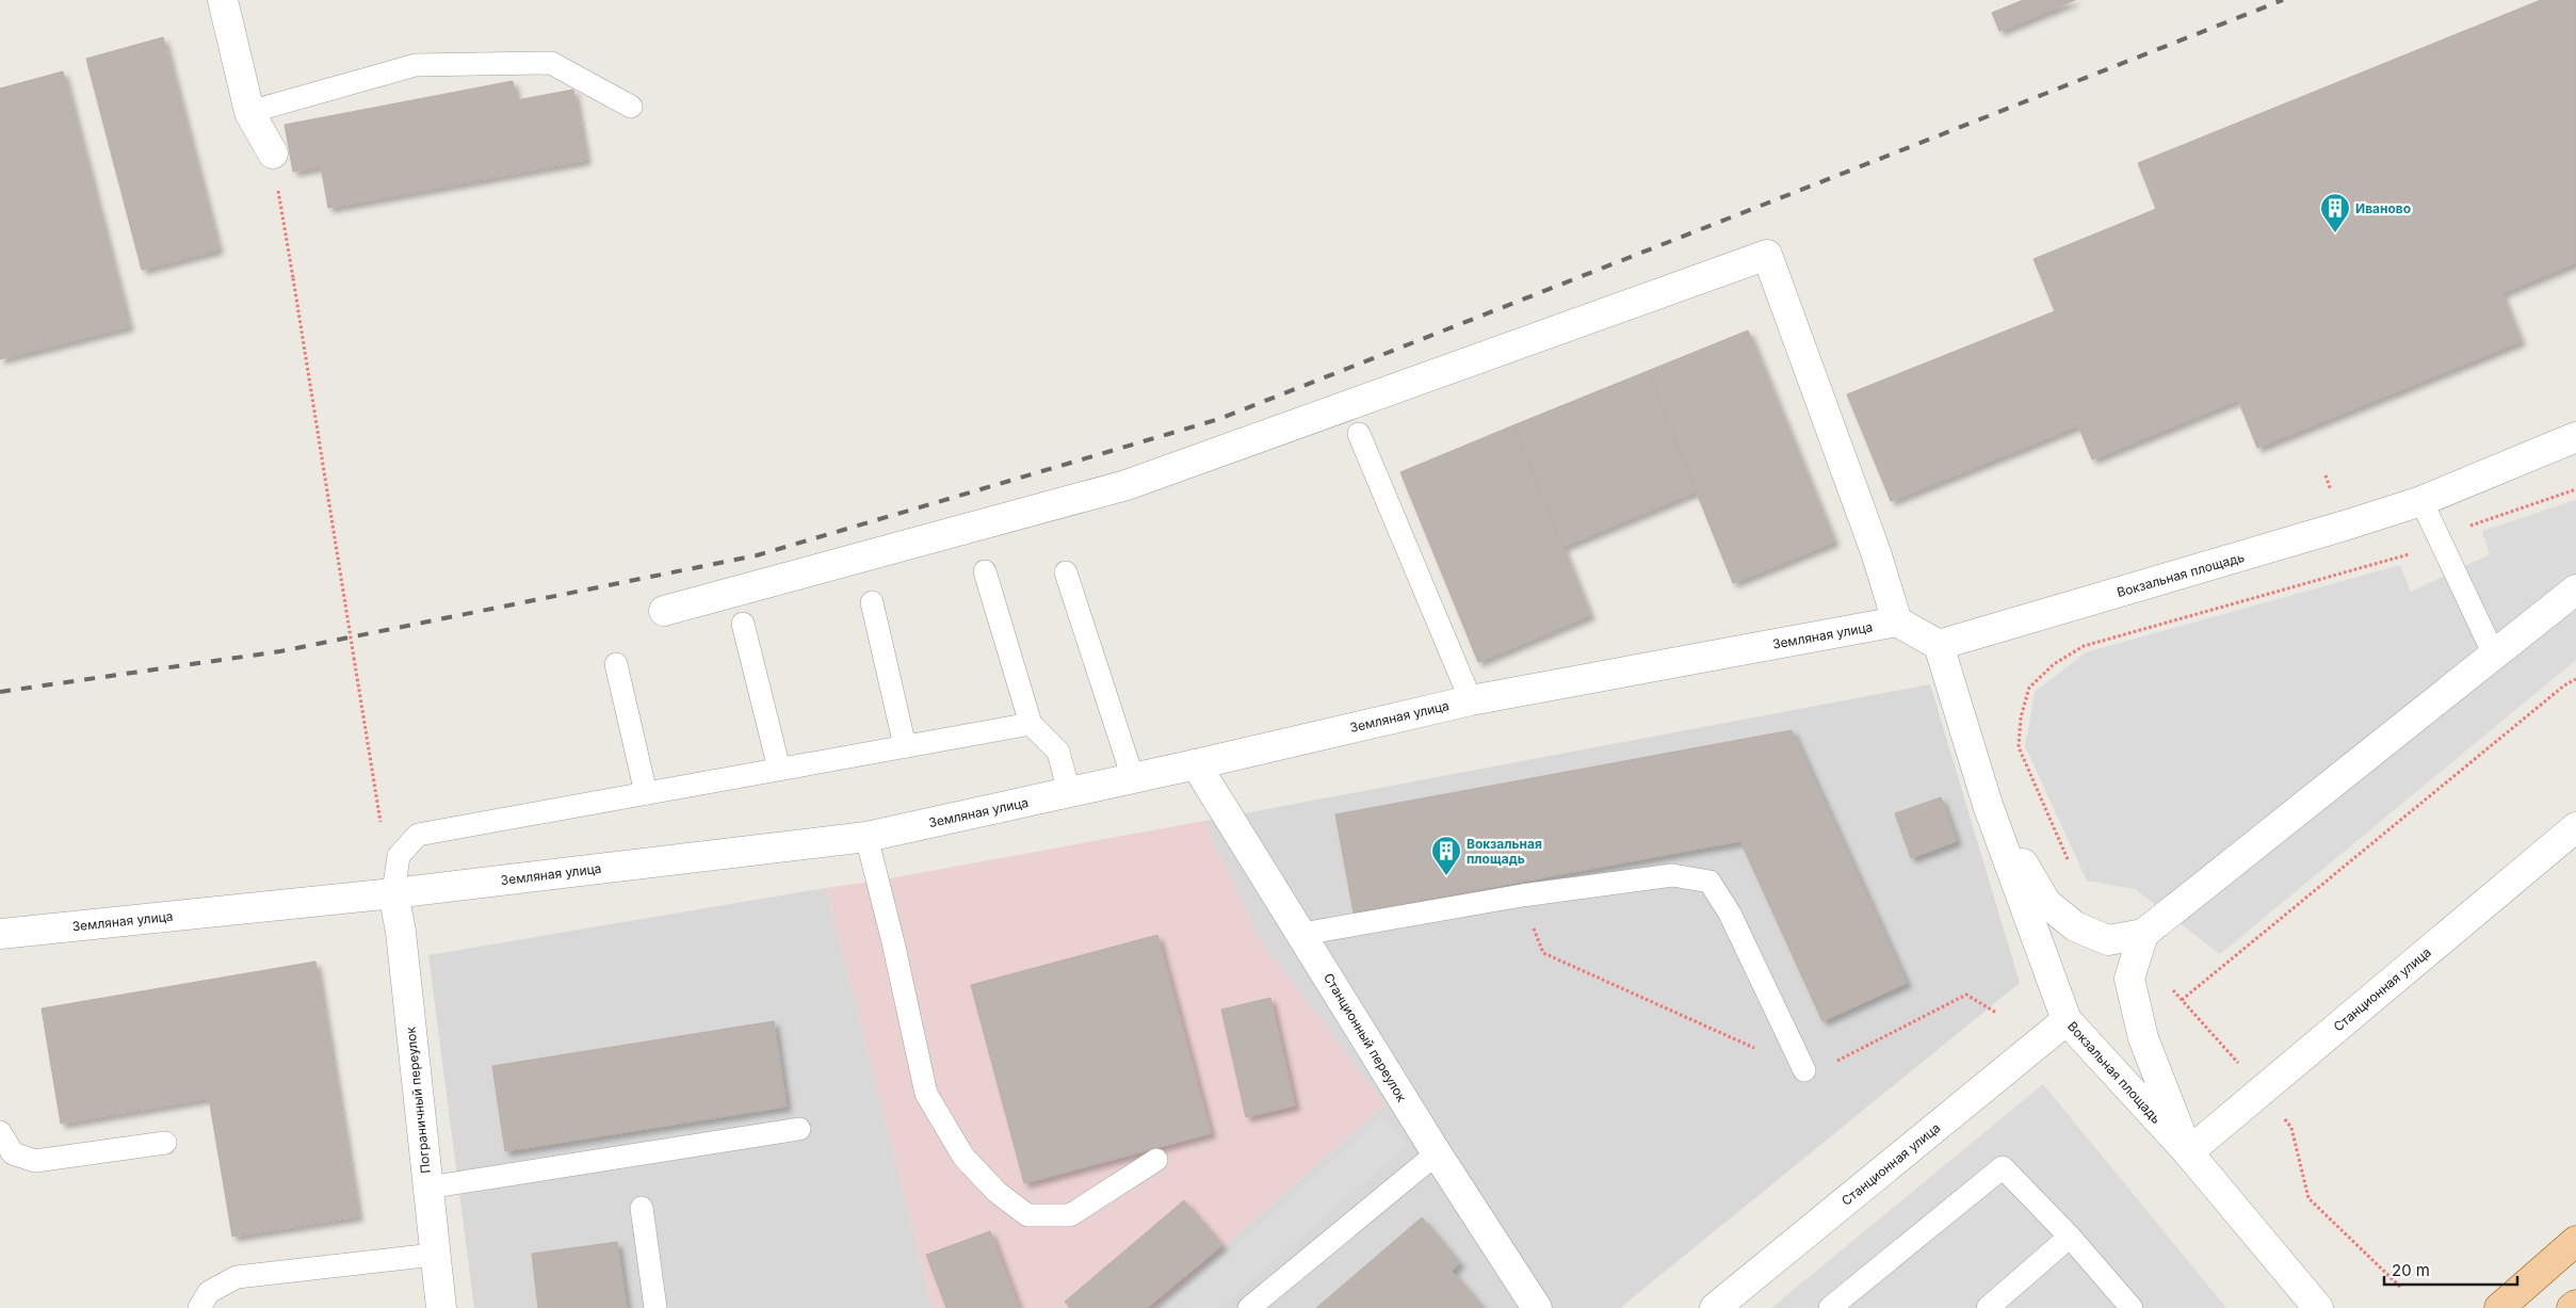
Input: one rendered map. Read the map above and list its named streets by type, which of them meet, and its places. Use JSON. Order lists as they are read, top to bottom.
{
  "streets": {
    "street": [
      "Вокзальная площадь",
      "Земляная улица",
      "Станционная улица",
      "Станционный переулок",
      "Пограничный переулок"
    ]
  },
  "crossings": [
    ["Вокзальная площадь", "Станционная улица"],
    ["Земляная улица", "Станционный переулок"],
    ["Земляная улица", "Пограничный переулок"]
  ],
  "places": {
    "building": ["Иваново", "Вокзальная площадь"]
  },
  "scale_bar": "20 m"
}
